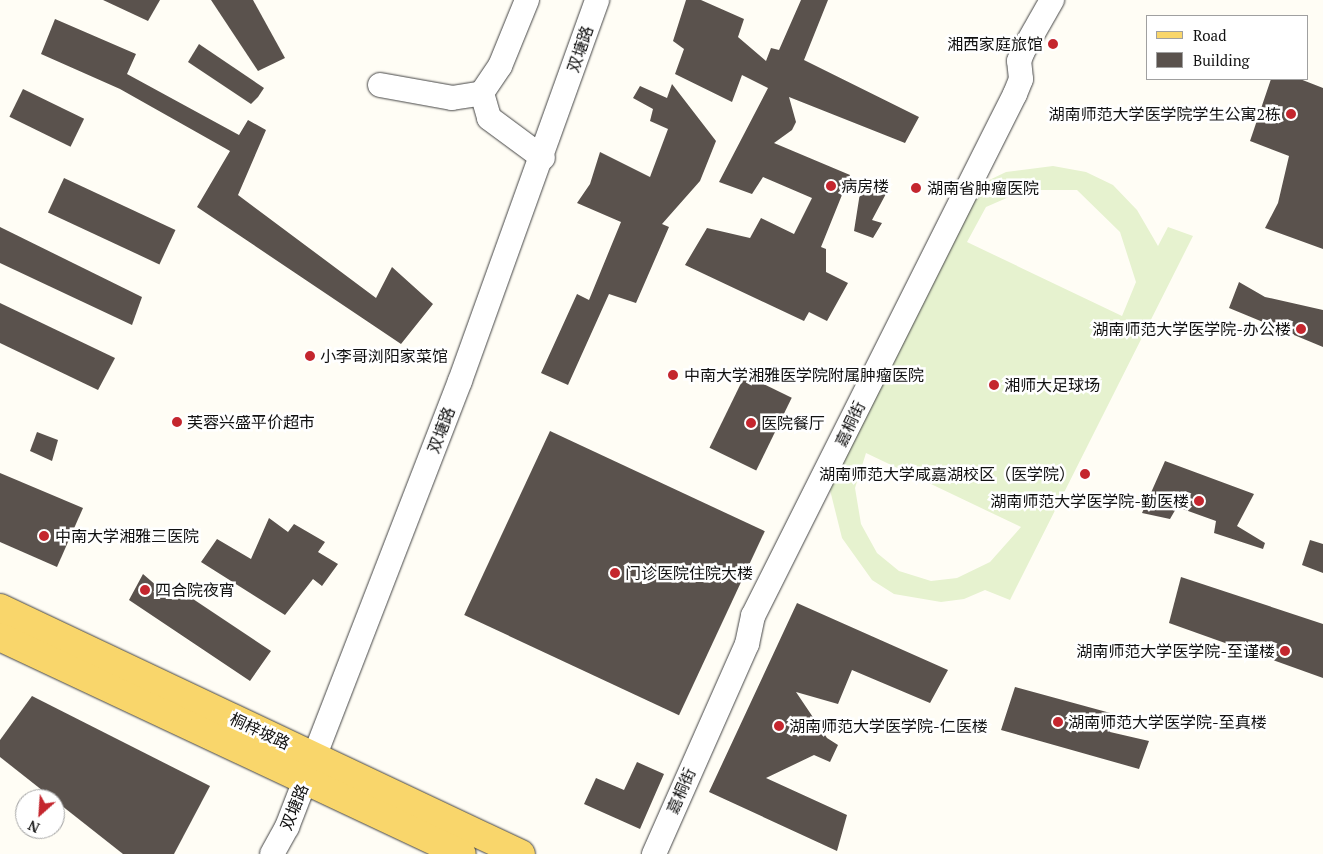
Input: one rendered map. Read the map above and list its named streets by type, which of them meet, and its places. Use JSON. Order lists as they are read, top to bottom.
{
  "streets": {
    "main road": ["桐梓坡路"],
    "street": ["双塘路", "嘉桐街"]
  },
  "crossings": [
    ["双塘路", "桐梓坡路"]
  ],
  "places": [
    "湘西家庭旅馆",
    "湖南师范大学医学院学生公寓2栋",
    "病房楼",
    "湖南省肿瘤医院",
    "湖南师范大学医学院-办公楼",
    "小李哥浏阳家菜馆",
    "中南大学湘雅医学院附属肿瘤医院",
    "湘师大足球场",
    "芙蓉兴盛平价超市",
    "医院餐厅",
    "湖南师范大学咸嘉湖校区（医学院）",
    "湖南师范大学医学院-勤医楼",
    "中南大学湘雅三医院",
    "门诊医院住院大楼",
    "四合院夜宵",
    "湖南师范大学医学院-至谨楼",
    "湖南师范大学医学院-至真楼",
    "湖南师范大学医学院-仁医楼"
  ],
  "legend": ["Road", "Building"],
  "north": "bottom left"
}
